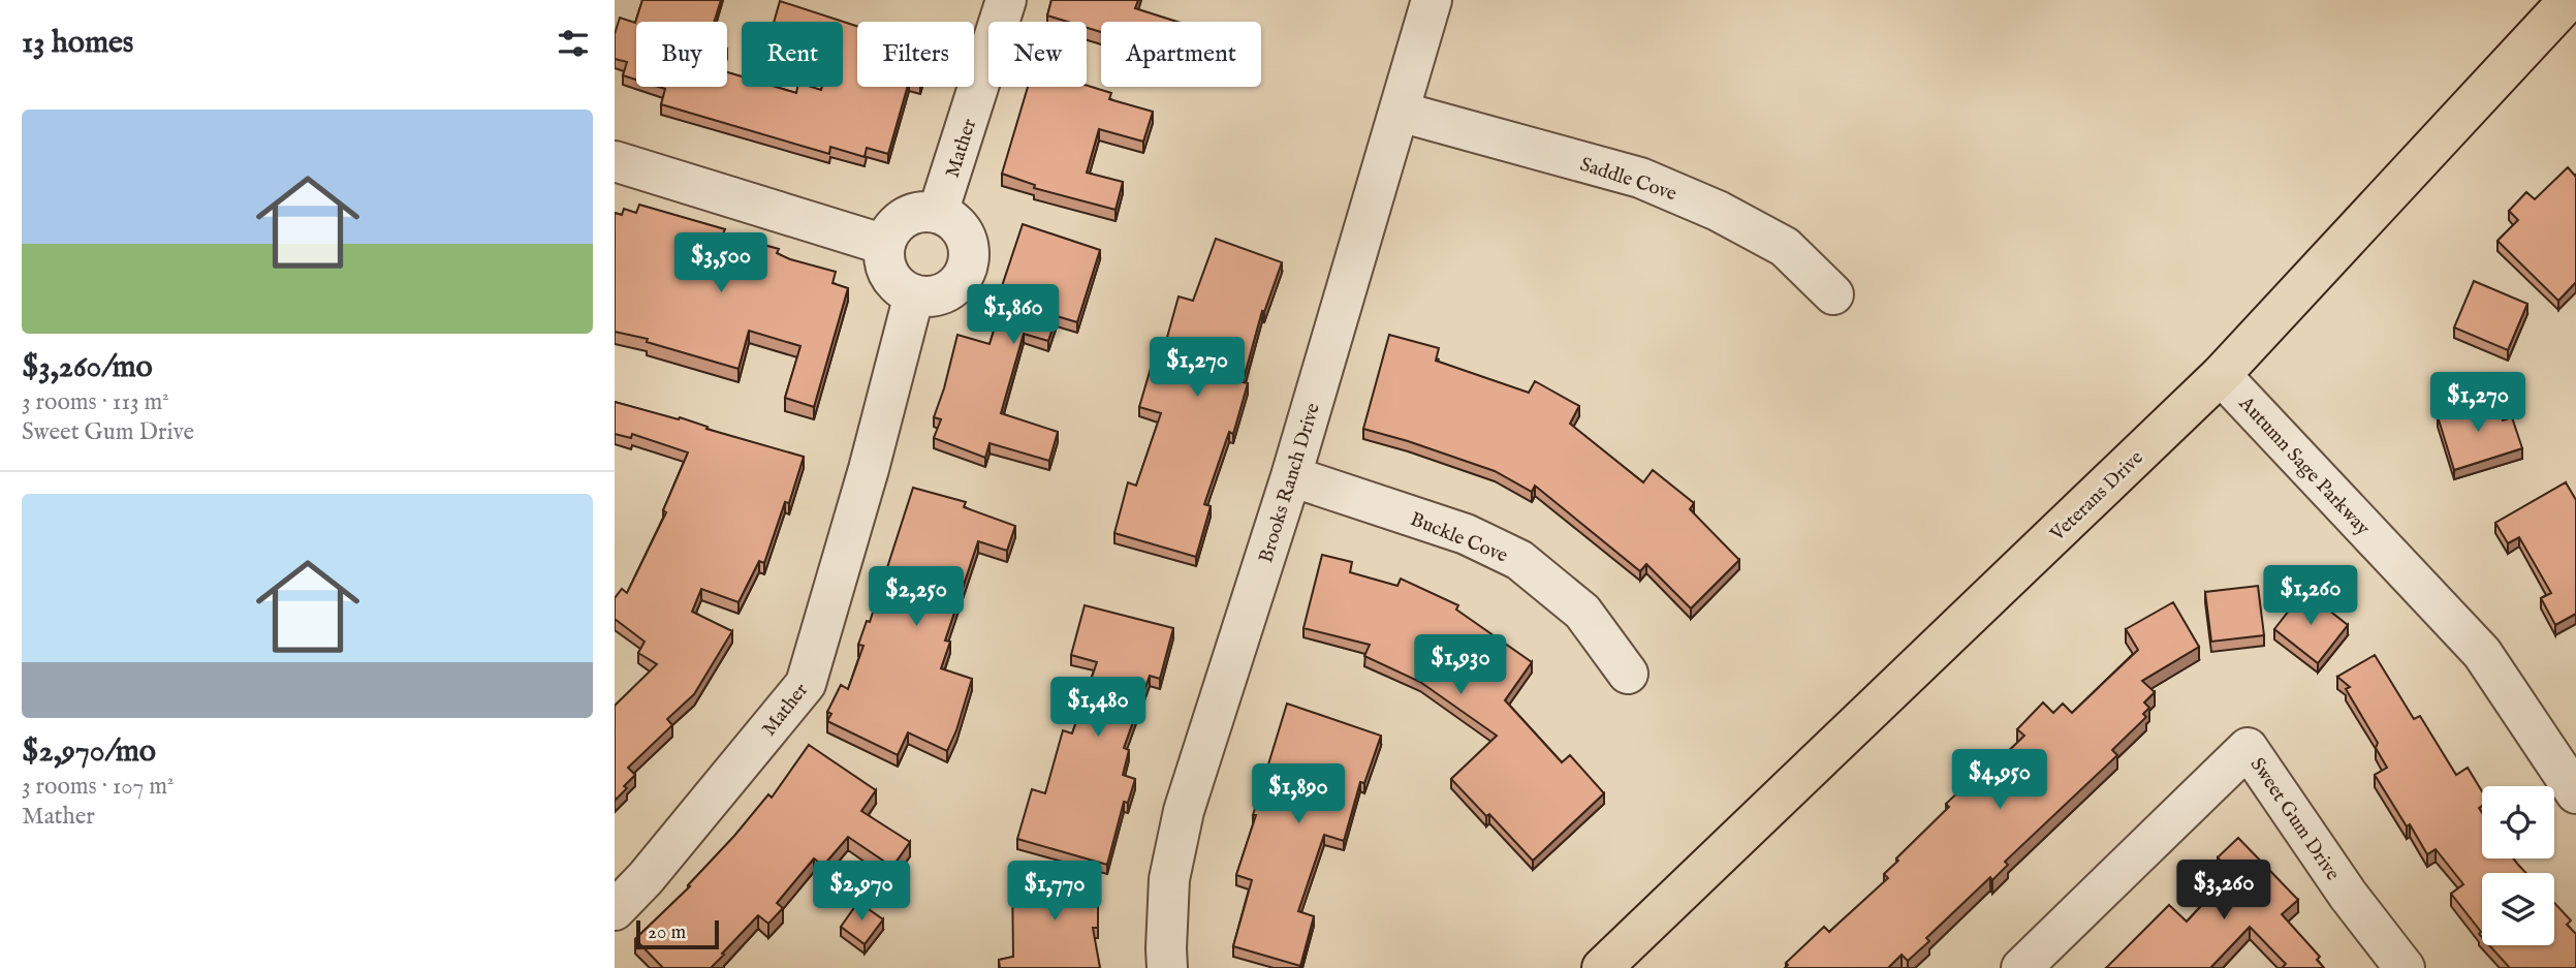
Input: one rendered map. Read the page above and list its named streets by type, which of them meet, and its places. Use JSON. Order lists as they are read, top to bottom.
{
  "streets": {
    "main road": ["Veterans Drive"],
    "street": [
      "Mather",
      "Saddle Cove",
      "Autumn Sage Parkway",
      "Brooks Ranch Drive",
      "Buckle Cove",
      "Sweet Gum Drive"
    ]
  },
  "crossings": [
    ["Saddle Cove", "Brooks Ranch Drive"],
    ["Autumn Sage Parkway", "Veterans Drive"],
    ["Brooks Ranch Drive", "Buckle Cove"]
  ],
  "scale_bar": "20 m",
  "page": {
    "heading": "13 homes",
    "chip": [
      "Buy",
      "Rent",
      "Filters",
      "New",
      "Apartment"
    ],
    "list": [
      {
        "name": "$3,260/mo",
        "note": "3 rooms · 113 m² · Sweet Gum Drive"
      },
      {
        "name": "$2,970/mo",
        "note": "3 rooms · 107 m² · Mather"
      }
    ],
    "price": [
      "$3,500",
      "$1,860",
      "$1,270",
      "$1,270",
      "$1,260",
      "$2,250",
      "$1,930",
      "$1,480",
      "$4,950",
      "$1,890",
      "$3,260",
      "$2,970",
      "$1,770"
    ],
    "scale": "20 m"
  }
}
